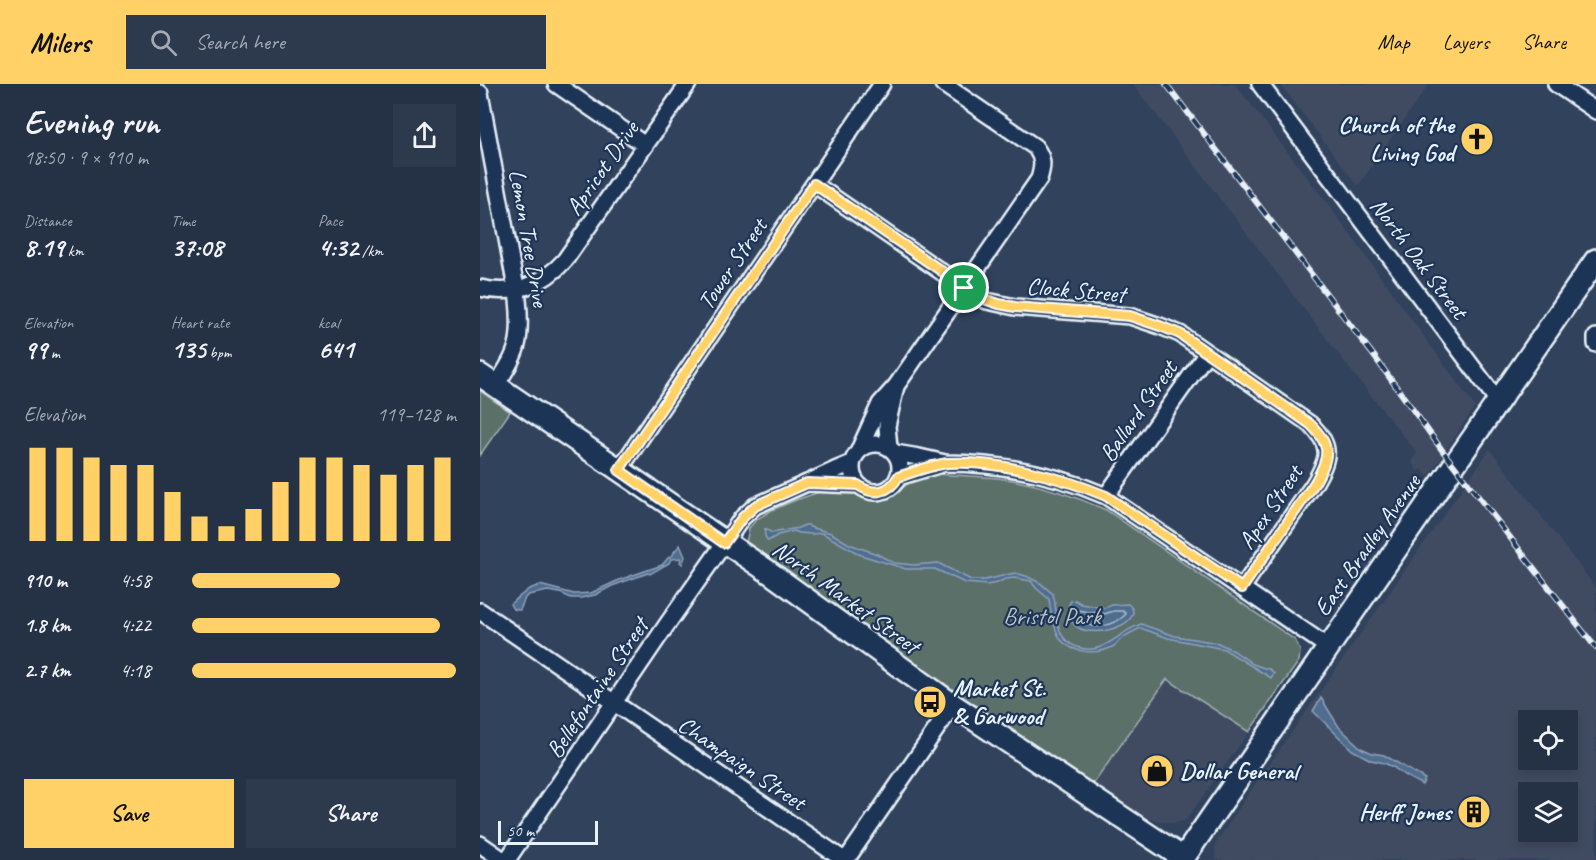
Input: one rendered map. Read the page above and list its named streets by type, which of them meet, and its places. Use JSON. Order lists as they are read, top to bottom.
{
  "streets": {
    "main road": ["East Bradley Avenue", "North Market Street"],
    "street": [
      "Apricot Drive",
      "Lemon Tree Drive",
      "North Oak Street",
      "Tower Street",
      "Clock Street",
      "Ballard Street",
      "Apex Street",
      "Bellefontaine Street",
      "Champaign Street"
    ]
  },
  "crossings": [
    ["Apricot Drive", "Lemon Tree Drive"],
    ["Lemon Tree Drive", "North Market Street"],
    ["North Oak Street", "East Bradley Avenue"],
    ["Tower Street", "Clock Street"],
    ["Tower Street", "North Market Street"],
    ["Clock Street", "Ballard Street"],
    ["Clock Street", "Apex Street"],
    ["East Bradley Avenue", "North Market Street"],
    ["North Market Street", "Bellefontaine Street"],
    ["Bellefontaine Street", "Champaign Street"]
  ],
  "parks": ["Bristol Park"],
  "places": {
    "church": ["Church of the Living God"],
    "bus stop": ["Market St. & Garwood"],
    "shop": ["Dollar General"],
    "building": ["Herff Jones"]
  },
  "scale_bar": "50 m",
  "page": {
    "header": "Milers",
    "search": "Search here",
    "nav": ["Map", "Layers", "Share"],
    "heading": ["Evening run", "18:50 · 9 × 910 m"],
    "stats": [
      ["Distance", "8.19 km"],
      ["Time", "37:08"],
      ["Pace", "4:32 /km"],
      ["Elevation", "99 m"],
      ["Heart rate", "135 bpm"],
      ["kcal", "641"]
    ],
    "chart": ["Elevation", "119–128 m"],
    "list": [
      {
        "name": "910 m",
        "note": "4:58"
      },
      {
        "name": "1.8 km",
        "note": "4:22"
      },
      {
        "name": "2.7 km",
        "note": "4:18"
      }
    ],
    "buttons": ["Save", "Share"],
    "scale": "50 m"
  }
}
